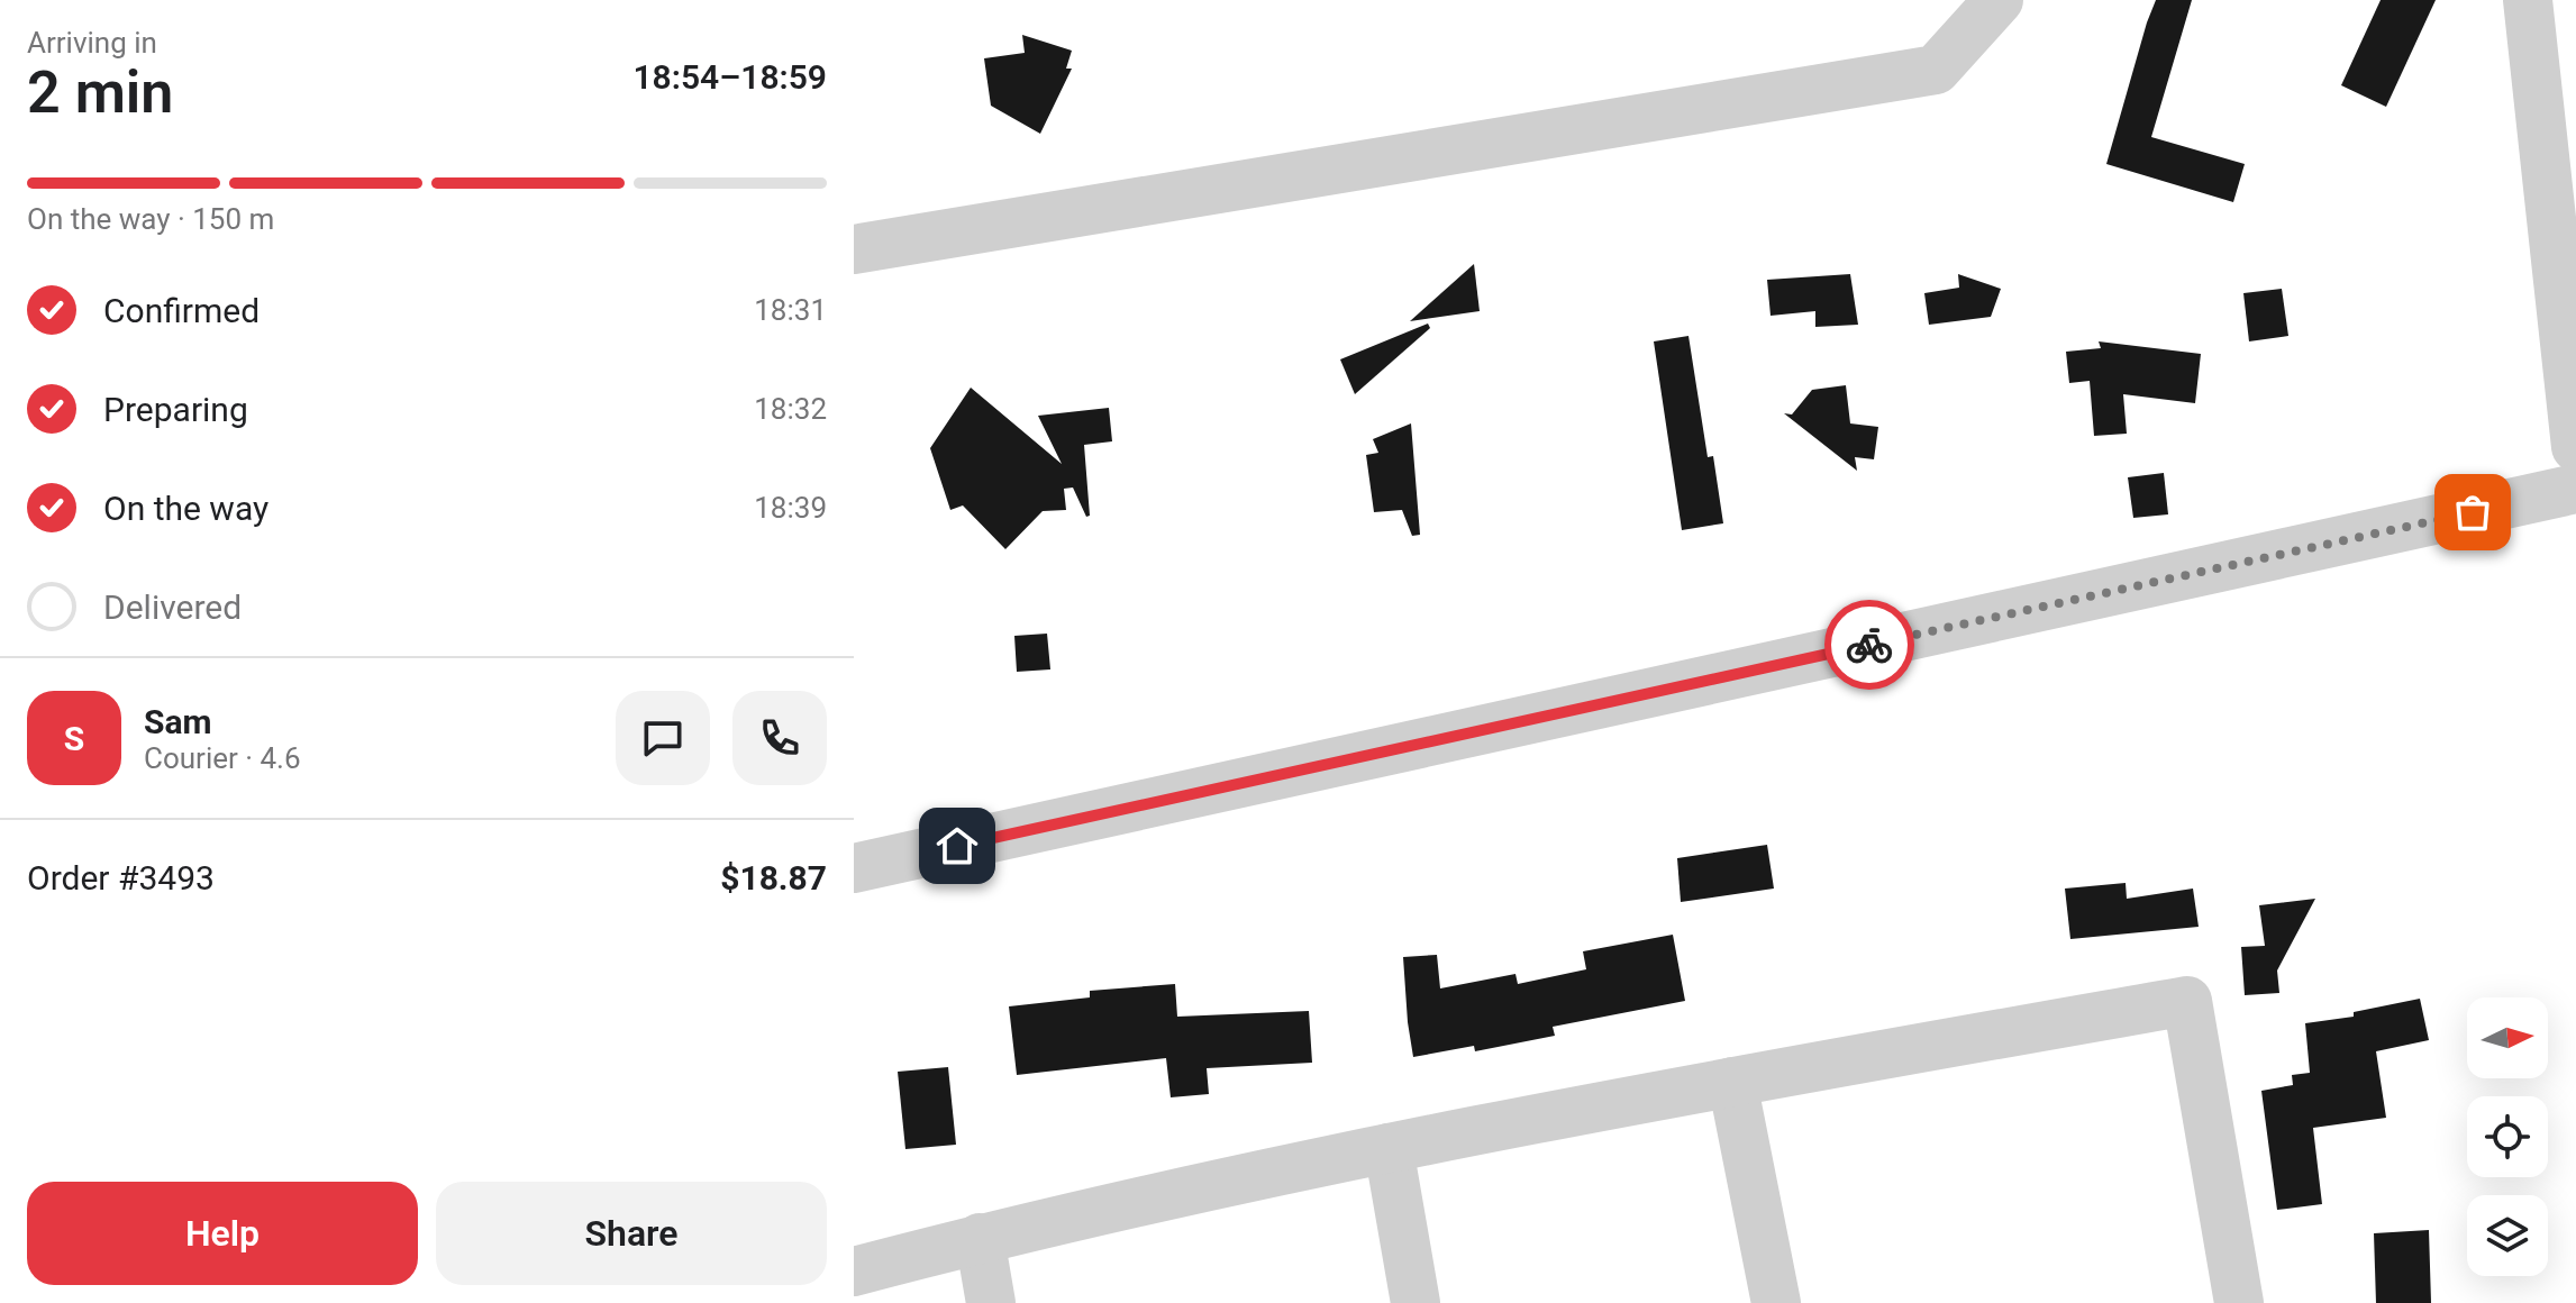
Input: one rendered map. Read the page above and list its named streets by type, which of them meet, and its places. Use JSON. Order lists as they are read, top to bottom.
{
  "north": "right",
  "page": {
    "heading": ["2 min", "Arriving in", "18:54–18:59"],
    "panel": [
      "Sam",
      "Courier · 4.6",
      "Order #3493",
      "$18.87"
    ],
    "bar": "On the way · 150 m",
    "list": [
      ["Confirmed", "18:31"],
      ["Preparing", "18:32"],
      ["On the way", "18:39"],
      "Delivered"
    ],
    "round": "S",
    "buttons": ["Help", "Share"]
  }
}
